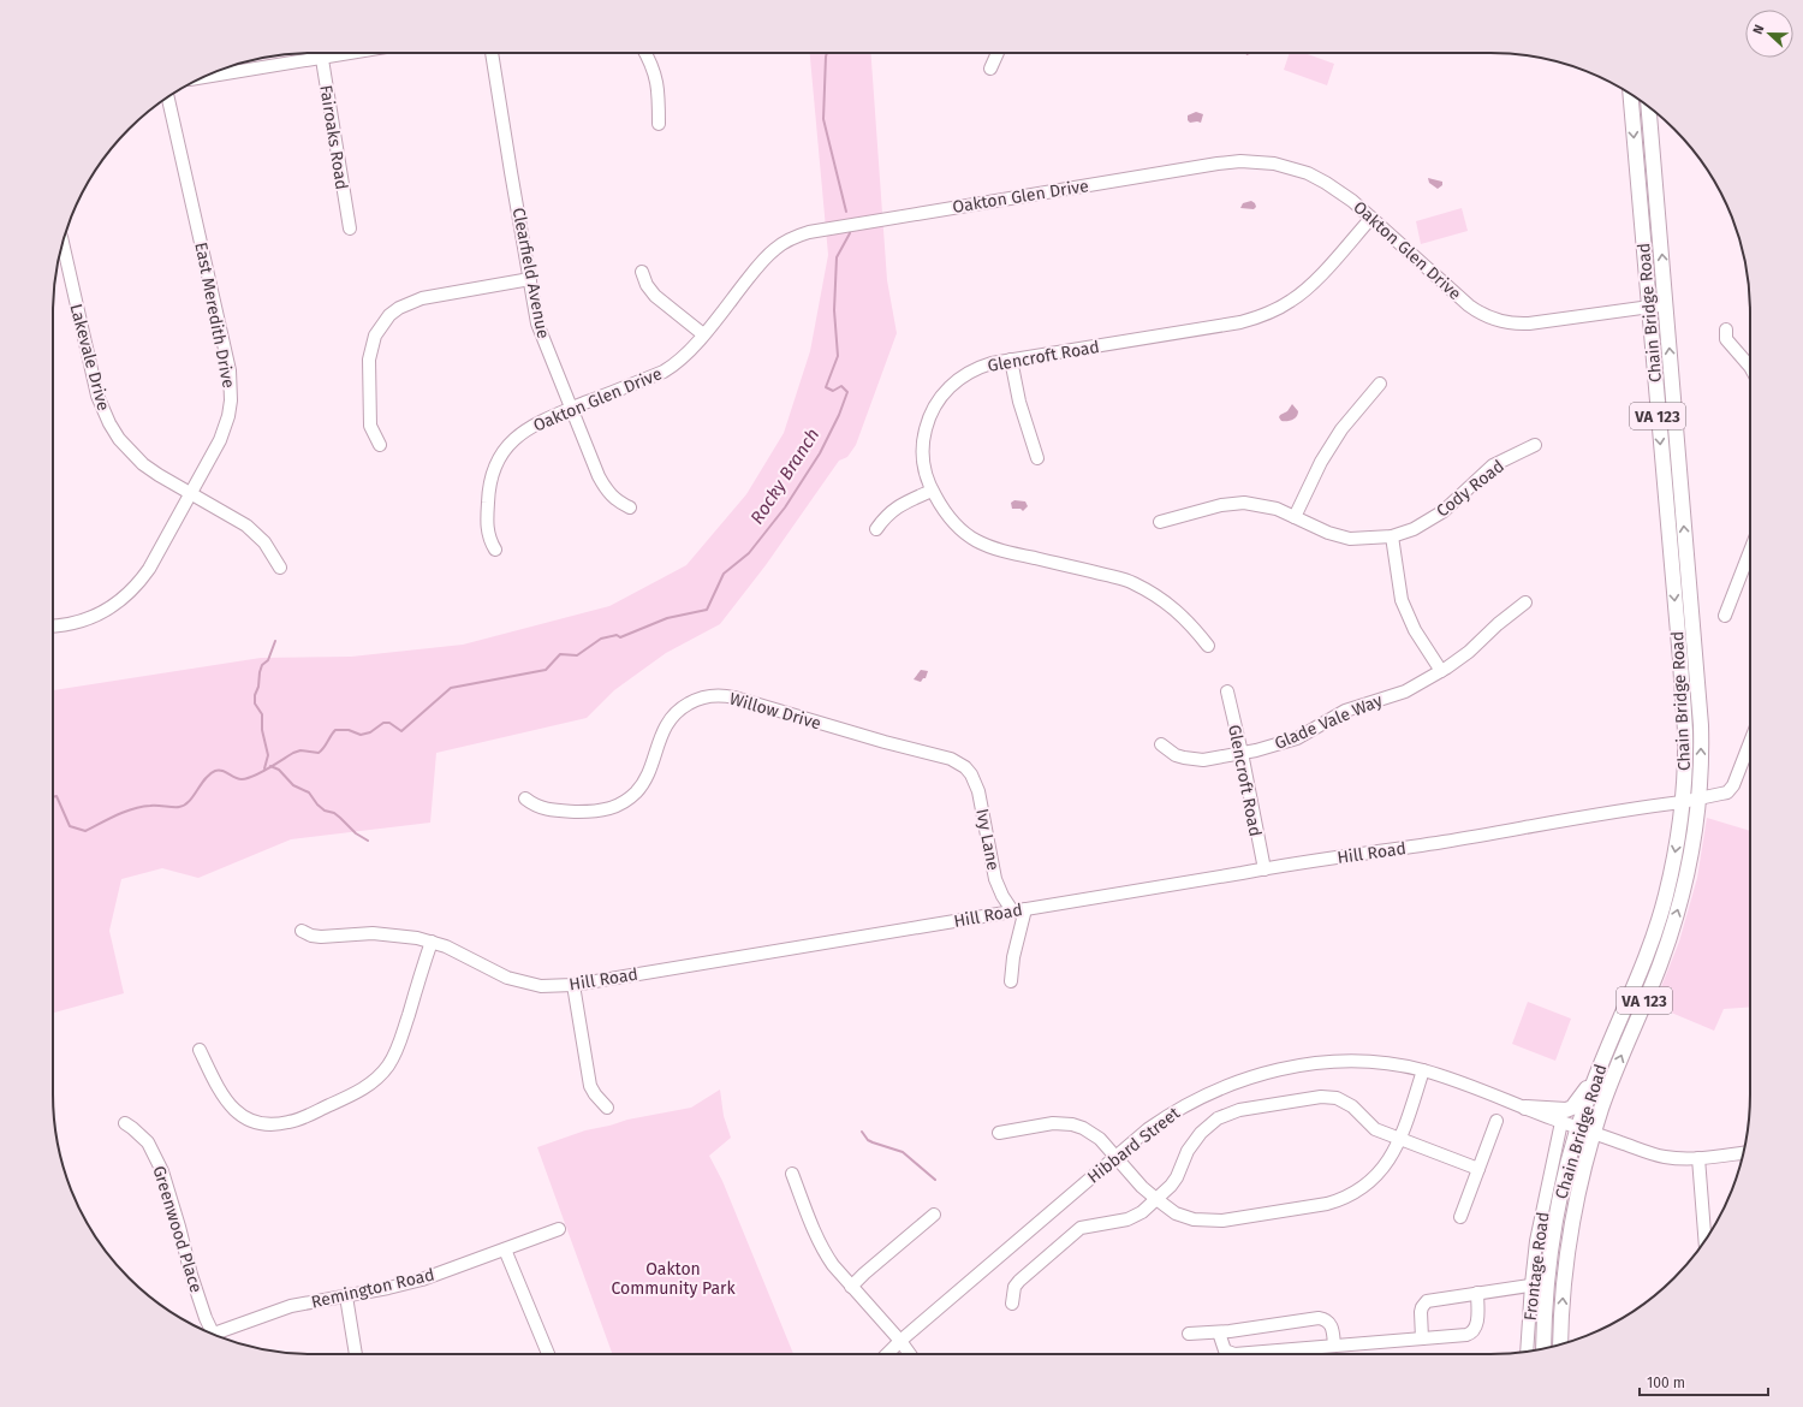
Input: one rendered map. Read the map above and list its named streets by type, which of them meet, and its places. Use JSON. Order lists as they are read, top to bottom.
{
  "streets": {
    "main road": ["Chain Bridge Road", "VA 123"],
    "street": [
      "Fairoaks Road",
      "Oakton Glen Drive",
      "Clearfield Avenue",
      "East Meredith Drive",
      "Glencroft Road",
      "Lakevale Drive",
      "Cody Road",
      "Willow Drive",
      "Glade Vale Way",
      "Ivy Lane",
      "Hill Road",
      "Hibbard Street",
      "Greenwood Place",
      "Frontage Road",
      "Remington Road"
    ]
  },
  "crossings": [
    ["Oakton Glen Drive", "Clearfield Avenue"],
    ["Oakton Glen Drive", "Chain Bridge Road"],
    ["Oakton Glen Drive", "Glencroft Road"],
    ["Chain Bridge Road", "Hill Road"],
    ["Chain Bridge Road", "Hibbard Street"],
    ["East Meredith Drive", "Lakevale Drive"],
    ["Glencroft Road", "Glade Vale Way"],
    ["Glencroft Road", "Hill Road"],
    ["Willow Drive", "Ivy Lane"],
    ["Ivy Lane", "Hill Road"],
    ["Hibbard Street", "Frontage Road"]
  ],
  "water": ["Rocky Branch"],
  "parks": ["Oakton Community Park"],
  "scale_bar": "100 m",
  "north": "left"
}
